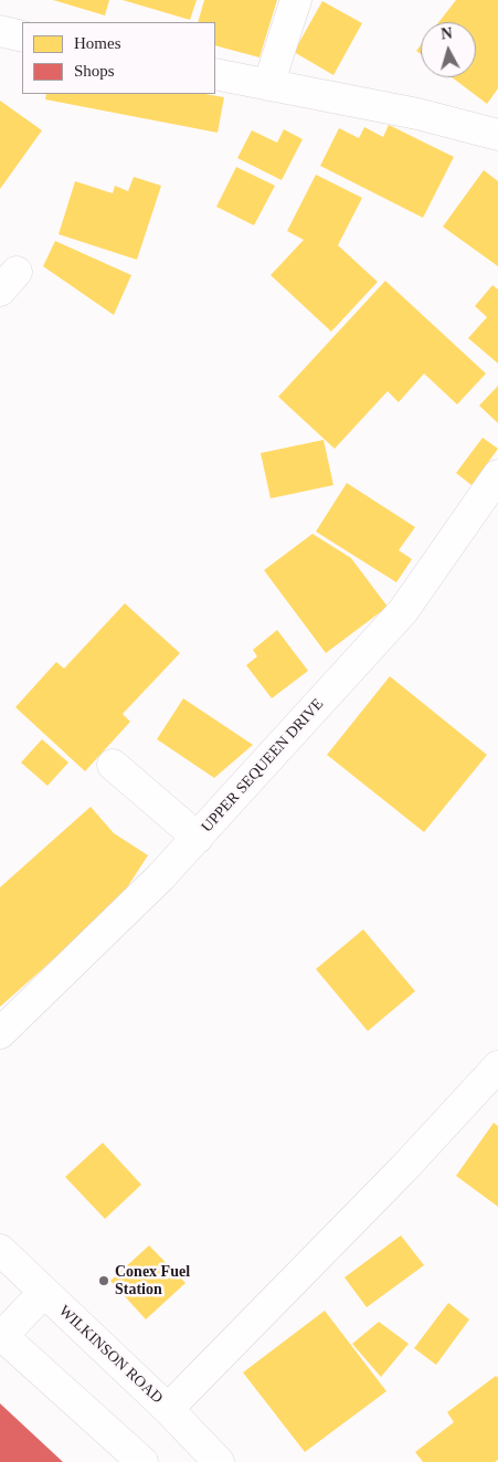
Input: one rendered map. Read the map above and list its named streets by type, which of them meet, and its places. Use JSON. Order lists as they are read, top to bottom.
{
  "streets": {
    "street": ["UPPER SEQUEEN DRIVE", "WILKINSON ROAD"]
  },
  "places": ["Conex Fuel Station"],
  "legend": ["Homes", "Shops"],
  "north": "top"
}
